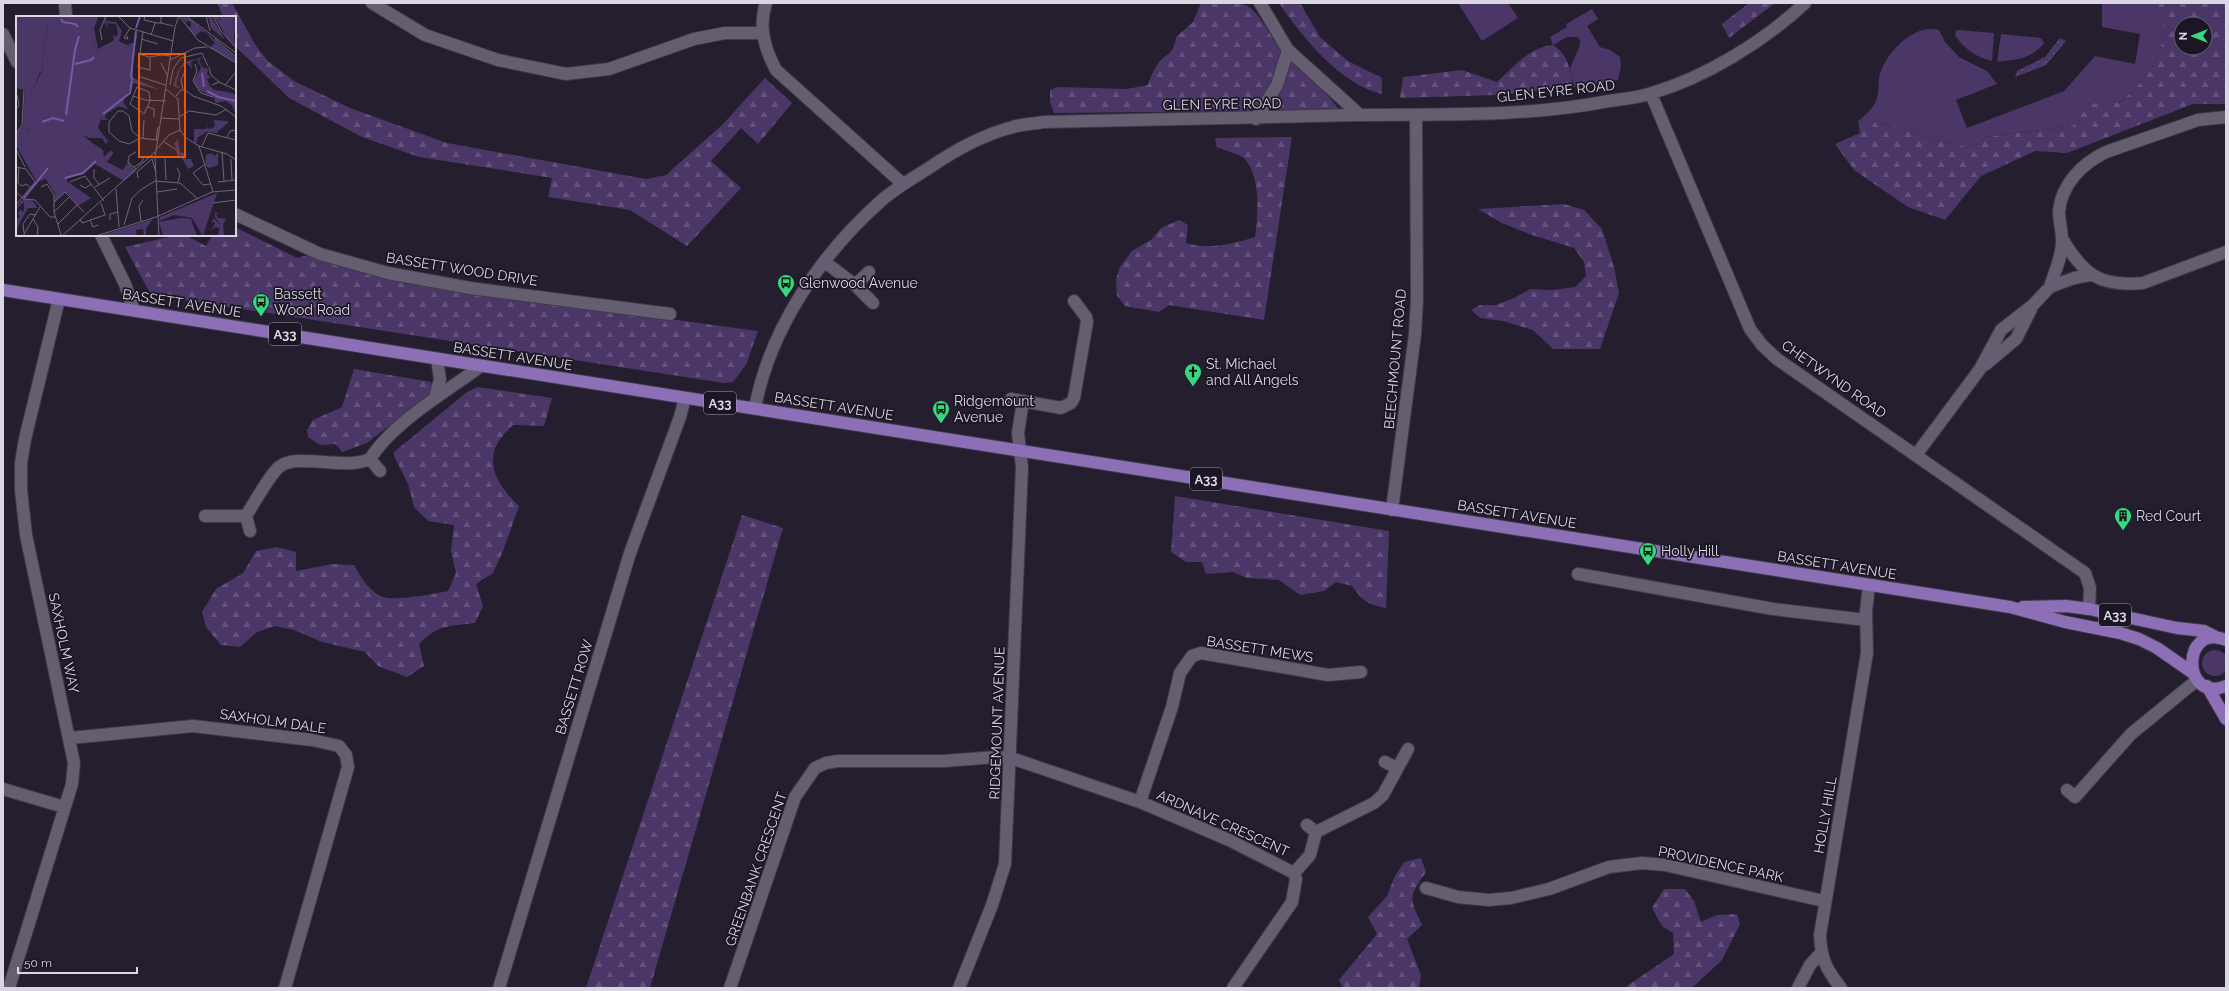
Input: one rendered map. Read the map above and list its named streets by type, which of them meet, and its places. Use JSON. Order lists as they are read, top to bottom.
{
  "streets": {
    "main road": ["BASSETT AVENUE", "A33"],
    "street": [
      "GLEN EYRE ROAD",
      "BASSETT WOOD DRIVE",
      "BEECHMOUNT ROAD",
      "CHETWYND ROAD",
      "SAXHOLM WAY",
      "BASSETT MEWS",
      "BASSETT ROW",
      "SAXHOLM DALE",
      "RIDGEMOUNT AVENUE",
      "HOLLY HILL",
      "ARDNAVE CRESCENT",
      "PROVIDENCE PARK",
      "GREENBANK CRESCENT"
    ]
  },
  "crossings": [
    ["GLEN EYRE ROAD", "BASSETT AVENUE"],
    ["GLEN EYRE ROAD", "BEECHMOUNT ROAD"],
    ["GLEN EYRE ROAD", "CHETWYND ROAD"],
    ["BASSETT AVENUE", "BEECHMOUNT ROAD"],
    ["BASSETT AVENUE", "CHETWYND ROAD"],
    ["BASSETT AVENUE", "SAXHOLM WAY"],
    ["BASSETT AVENUE", "BASSETT ROW"],
    ["BASSETT AVENUE", "RIDGEMOUNT AVENUE"],
    ["BASSETT AVENUE", "HOLLY HILL"],
    ["SAXHOLM WAY", "SAXHOLM DALE"],
    ["BASSETT MEWS", "ARDNAVE CRESCENT"],
    ["RIDGEMOUNT AVENUE", "ARDNAVE CRESCENT"],
    ["RIDGEMOUNT AVENUE", "GREENBANK CRESCENT"],
    ["HOLLY HILL", "PROVIDENCE PARK"],
    ["ARDNAVE CRESCENT", "GREENBANK CRESCENT"]
  ],
  "places": {
    "bus stop": [
      "Glenwood Avenue",
      "Bassett Wood Road",
      "Ridgemount Avenue",
      "Holly Hill"
    ],
    "church": ["St. Michael and All Angels"],
    "building": ["Red Court"]
  },
  "scale_bar": "50 m",
  "north": "left"
}
